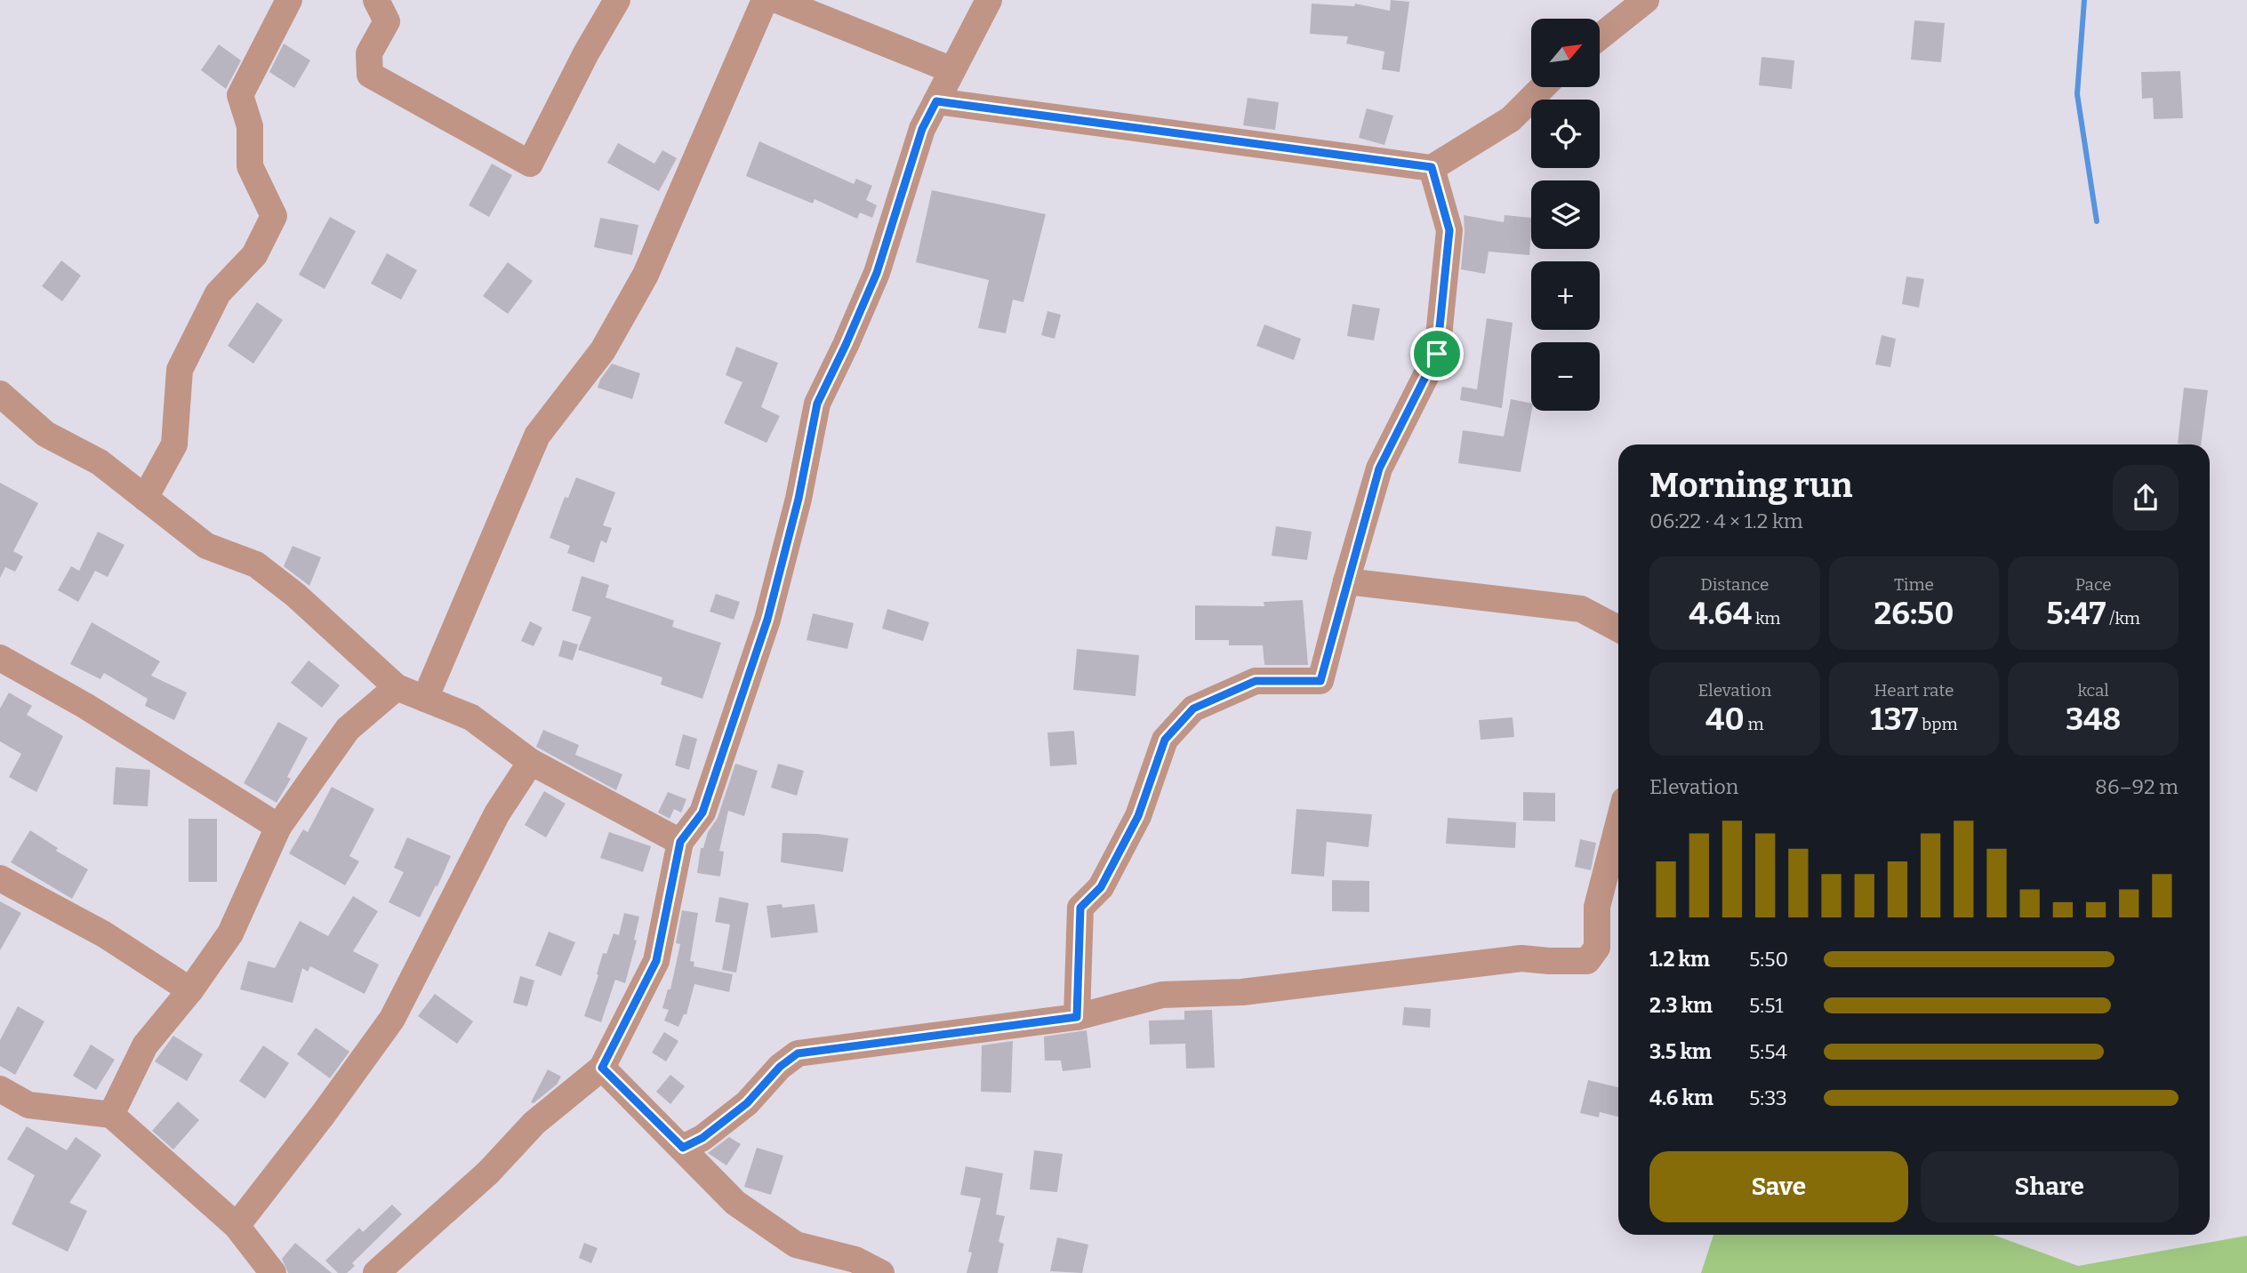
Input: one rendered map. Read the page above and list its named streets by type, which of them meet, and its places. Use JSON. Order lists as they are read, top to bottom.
{
  "north": "top right",
  "page": {
    "map_buttons": ["+", "−"],
    "heading": ["Morning run", "06:22 · 4 × 1.2 km"],
    "stats": [
      ["Distance", "4.64 km"],
      ["Time", "26:50"],
      ["Pace", "5:47 /km"],
      ["Elevation", "40 m"],
      ["Heart rate", "137 bpm"],
      ["kcal", "348"]
    ],
    "chart": ["Elevation", "86–92 m"],
    "list": [
      {
        "name": "1.2 km",
        "note": "5:50"
      },
      {
        "name": "2.3 km",
        "note": "5:51"
      },
      {
        "name": "3.5 km",
        "note": "5:54"
      },
      {
        "name": "4.6 km",
        "note": "5:33"
      }
    ],
    "buttons": ["Save", "Share"]
  }
}
